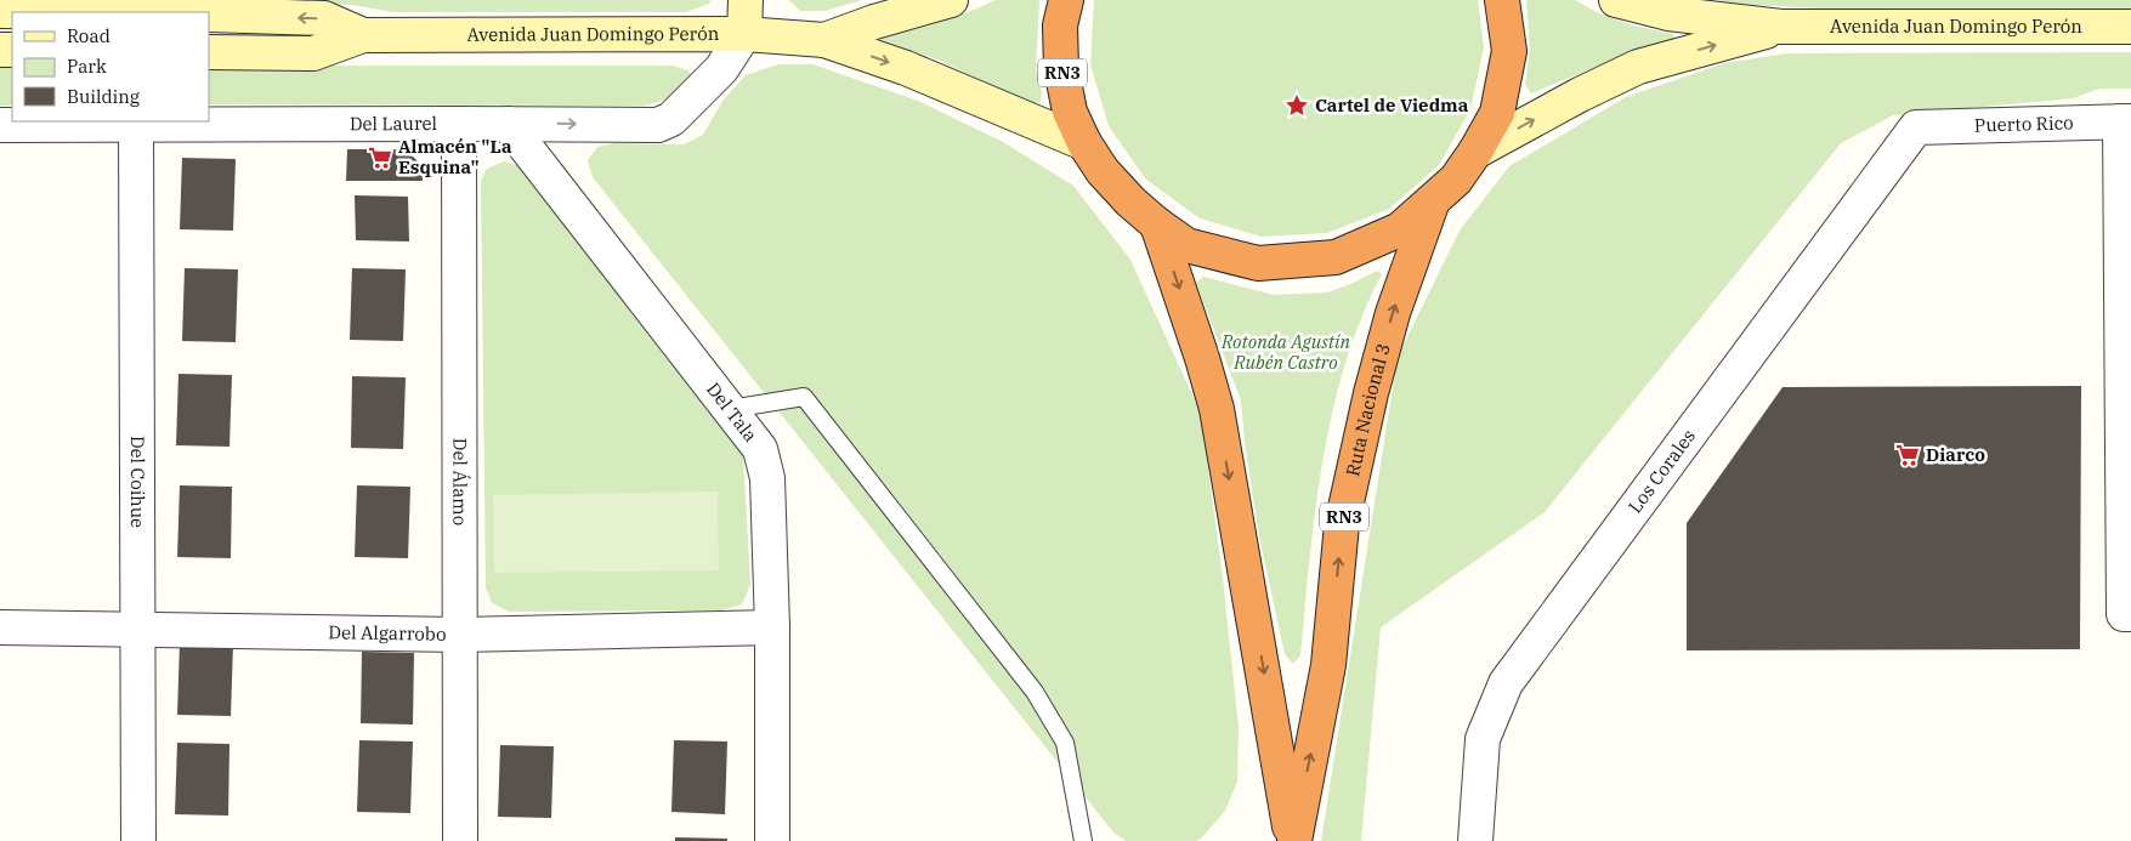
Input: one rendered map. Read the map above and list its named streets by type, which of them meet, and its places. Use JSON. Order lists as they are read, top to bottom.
{
  "streets": {
    "highway": ["RN3", "Ruta Nacional 3"],
    "main road": ["Avenida Juan Domingo Perón"],
    "street": [
      "Del Laurel",
      "Puerto Rico",
      "Del Tala",
      "Los Corales",
      "Del Coihue",
      "Del Álamo",
      "Del Algarrobo"
    ]
  },
  "crossings": [
    ["Avenida Juan Domingo Perón", "Del Laurel"],
    ["Avenida Juan Domingo Perón", "Ruta Nacional 3"],
    ["Del Laurel", "Del Tala"],
    ["Del Laurel", "Del Coihue"],
    ["Del Laurel", "Del Álamo"],
    ["Puerto Rico", "Los Corales"],
    ["Del Tala", "Del Algarrobo"],
    ["Del Coihue", "Del Algarrobo"],
    ["Del Álamo", "Del Algarrobo"]
  ],
  "parks": ["Rotonda Agustín Rubén Castro"],
  "places": {
    "place": ["Cartel de Viedma"],
    "supermarket": ["Almacén \"La Esquina\"", "Diarco"]
  },
  "legend": ["Road", "Park", "Building"]
}
